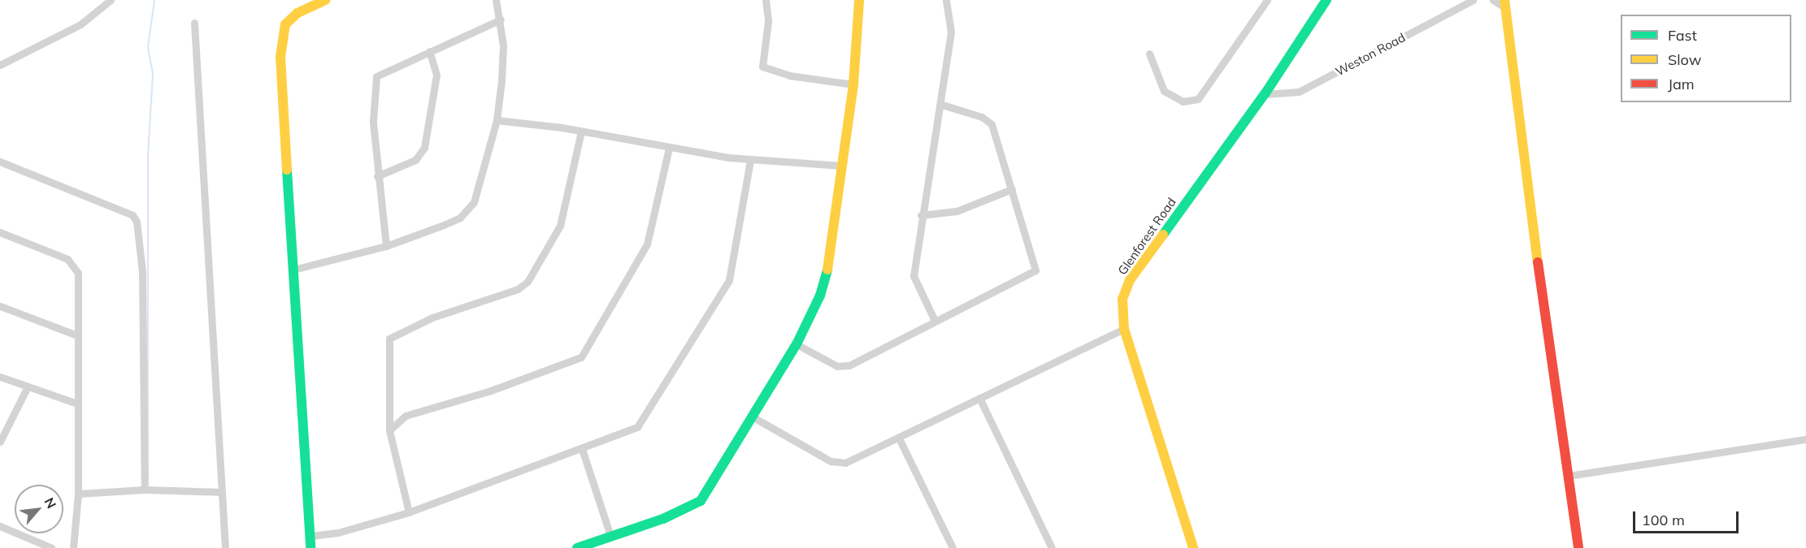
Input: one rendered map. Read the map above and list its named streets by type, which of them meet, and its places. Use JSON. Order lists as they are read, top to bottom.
{
  "streets": {
    "street": ["Weston Road", "Glenforest Road"]
  },
  "crossings": [
    ["Weston Road", "Glenforest Road"]
  ],
  "legend": ["Fast", "Slow", "Jam"],
  "scale_bar": "100 m",
  "north": "top right"
}
